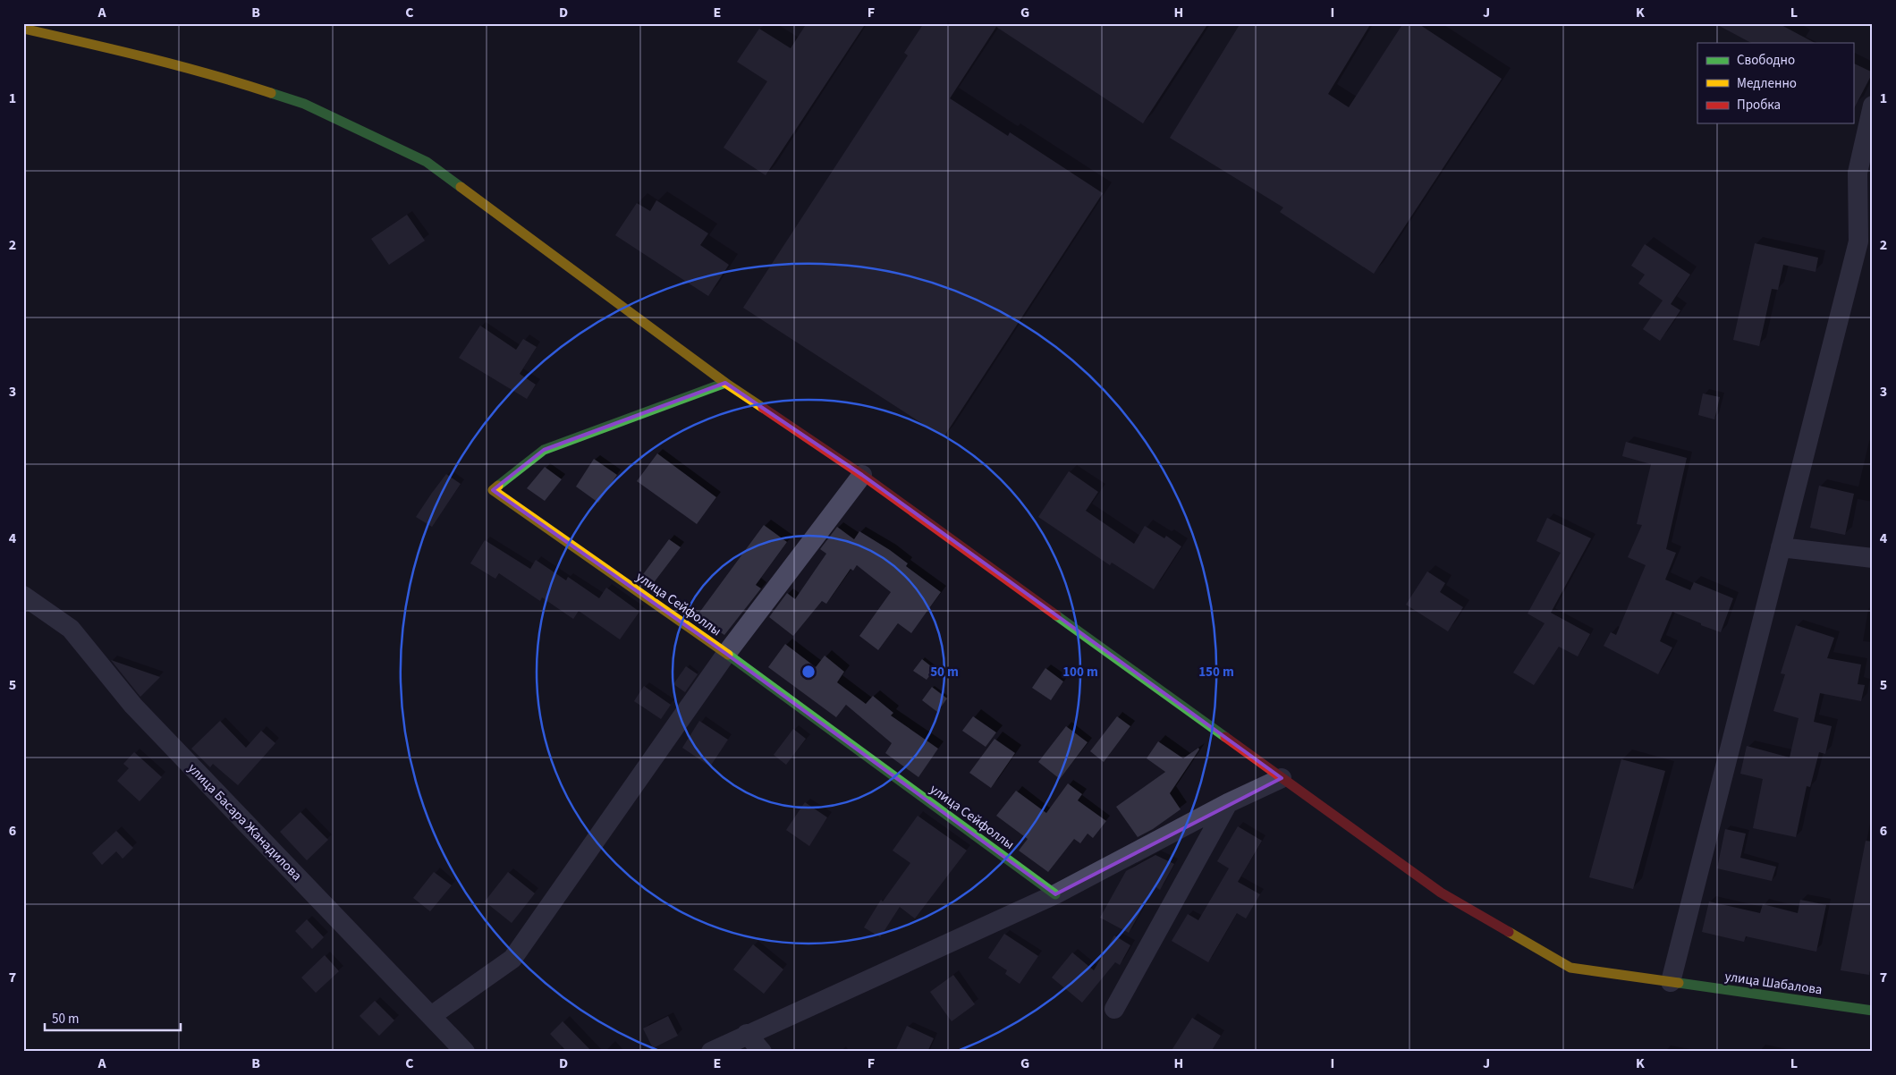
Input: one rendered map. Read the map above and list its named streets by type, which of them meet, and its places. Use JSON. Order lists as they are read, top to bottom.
{
  "streets": {
    "street": ["улица Сейфоллы", "улица Басара Жанадилова", "улица Шабалова"]
  },
  "crossings": [
    ["улица Сейфоллы", "улица Шабалова"]
  ],
  "legend": ["Свободно", "Медленно", "Пробка"],
  "scale_bar": "50 m",
  "grid": {
    "columns": [
      "A",
      "B",
      "C",
      "D",
      "E",
      "F",
      "G",
      "H",
      "I",
      "J",
      "K",
      "L"
    ],
    "rows": [
      "1",
      "2",
      "3",
      "4",
      "5",
      "6",
      "7"
    ]
  },
  "rings": ["50 m", "100 m", "150 m"]
}
